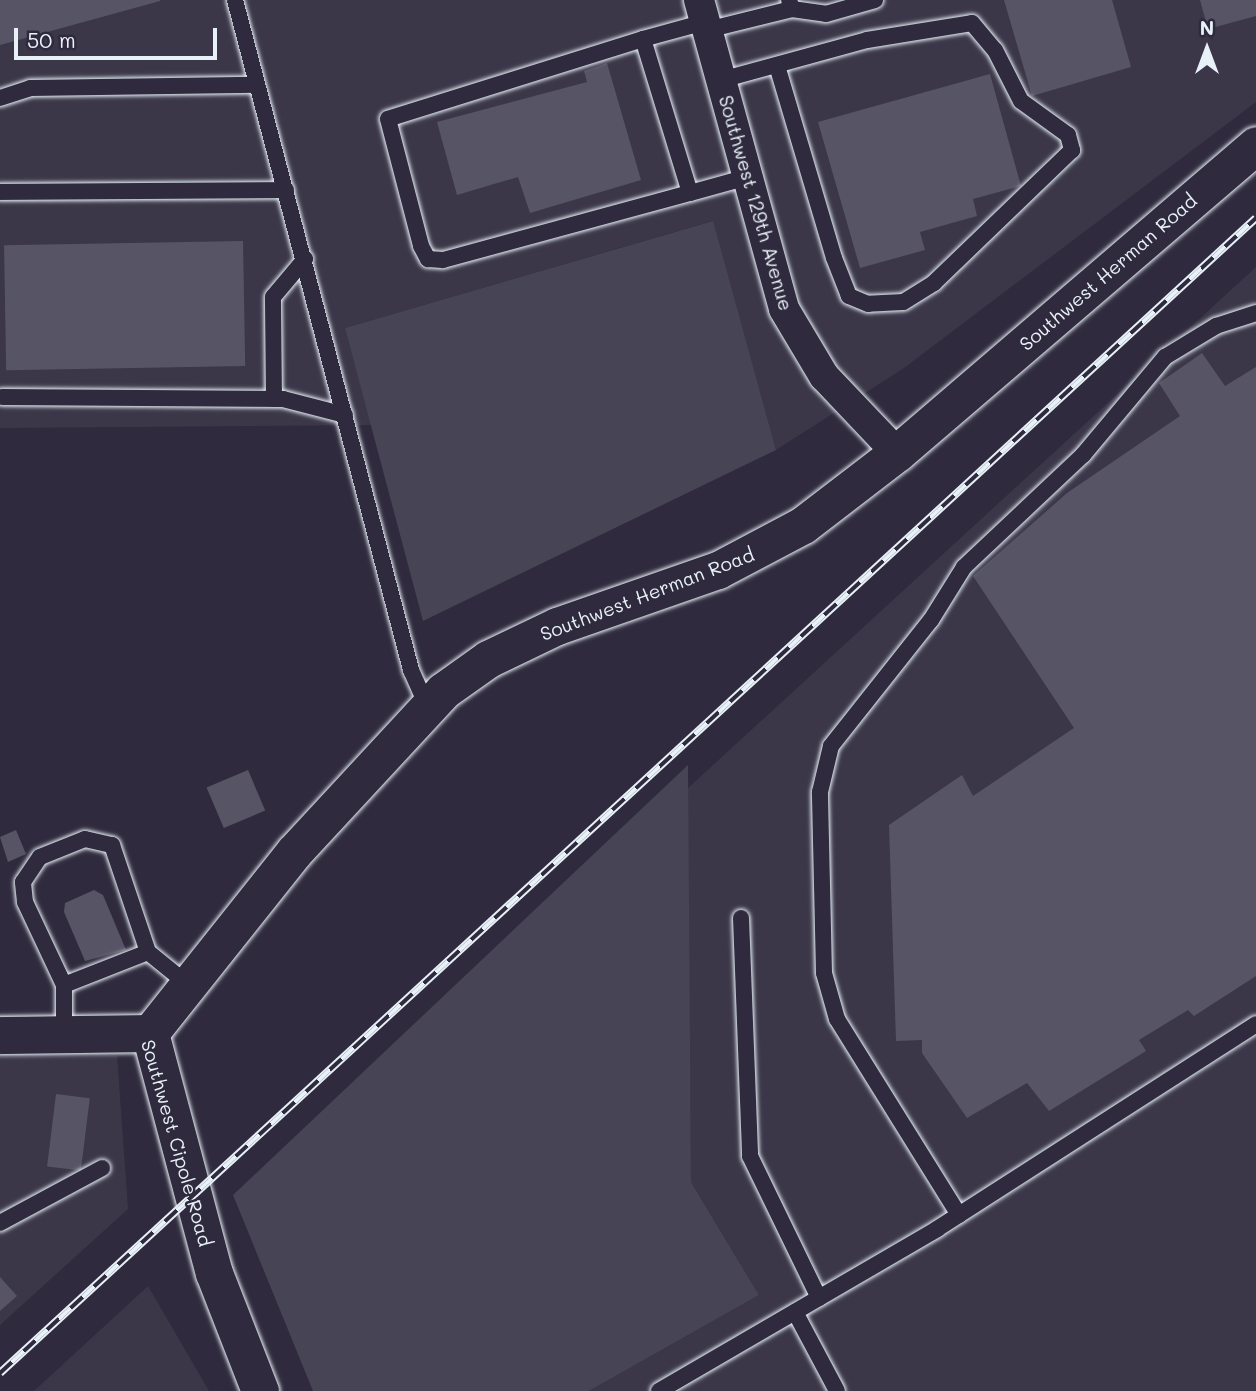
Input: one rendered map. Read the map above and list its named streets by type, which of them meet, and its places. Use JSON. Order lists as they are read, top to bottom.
{
  "streets": {
    "street": ["Southwest 129th Avenue", "Southwest Herman Road", "Southwest Cipole Road"]
  },
  "crossings": [
    ["Southwest 129th Avenue", "Southwest Herman Road"],
    ["Southwest Herman Road", "Southwest Cipole Road"]
  ],
  "scale_bar": "50 m",
  "north": "top"
}
